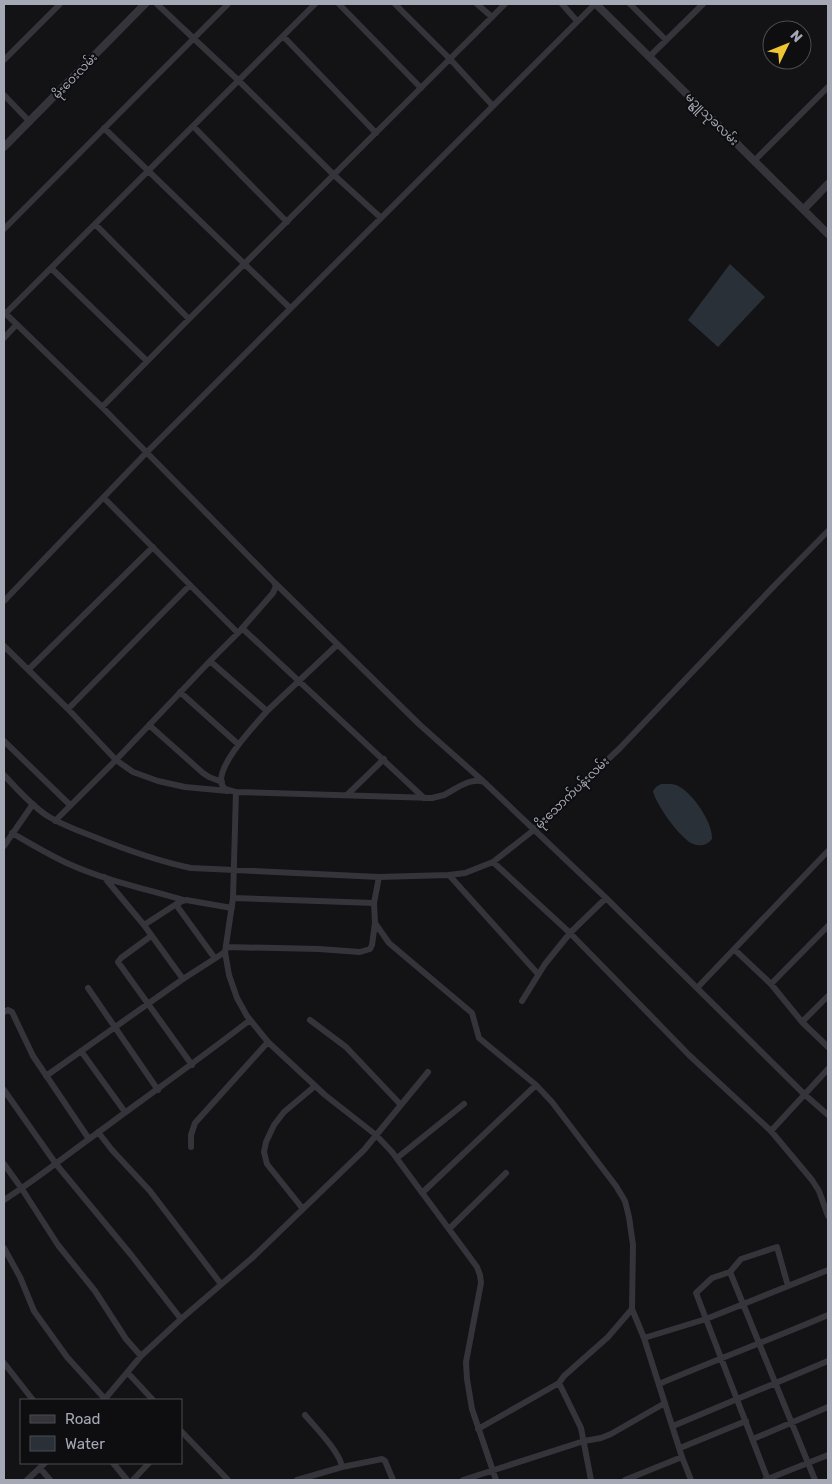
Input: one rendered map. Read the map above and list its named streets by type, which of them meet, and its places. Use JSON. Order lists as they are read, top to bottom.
{
  "streets": {
    "street": ["မိုးဝေးလမ်း", "မဥ္ဇူသုခလမ်း", "မိုးသောက်ပန်းလမ်း"]
  },
  "legend": ["Road", "Water"],
  "north": "top right"
}
